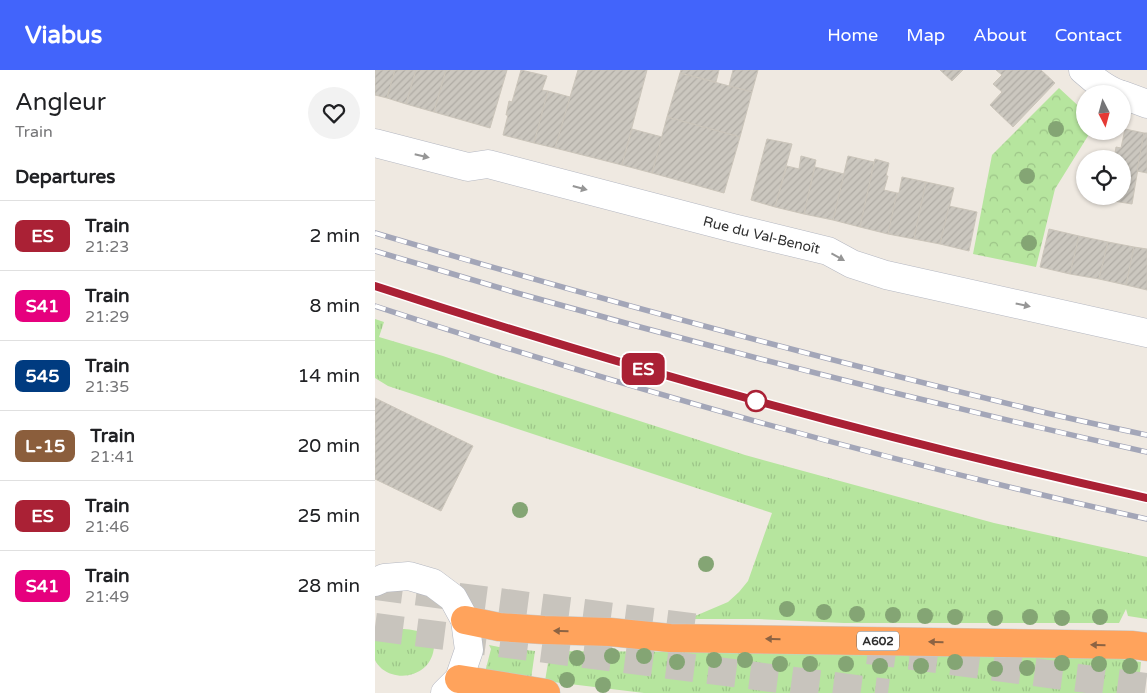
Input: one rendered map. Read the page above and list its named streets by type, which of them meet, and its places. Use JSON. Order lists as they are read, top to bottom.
{
  "streets": {
    "highway": ["A602"],
    "street": ["Rue du Val-Benoît"]
  },
  "one_way": ["Rue du Val-Benoît"],
  "north": "bottom",
  "page": {
    "header": "Viabus",
    "nav": [
      "Home",
      "Map",
      "About",
      "Contact"
    ],
    "heading": [
      ["Angleur", "Train"],
      "Departures"
    ],
    "on_map": "ES",
    "list": [
      {
        "mark": "ES",
        "name": "Train",
        "note": "21:23",
        "value": "2 min"
      },
      {
        "mark": "S41",
        "name": "Train",
        "note": "21:29",
        "value": "8 min"
      },
      {
        "mark": "545",
        "name": "Train",
        "note": "21:35",
        "value": "14 min"
      },
      {
        "mark": "L-15",
        "name": "Train",
        "note": "21:41",
        "value": "20 min"
      },
      {
        "mark": "ES",
        "name": "Train",
        "note": "21:46",
        "value": "25 min"
      },
      {
        "mark": "S41",
        "name": "Train",
        "note": "21:49",
        "value": "28 min"
      }
    ]
  }
}
